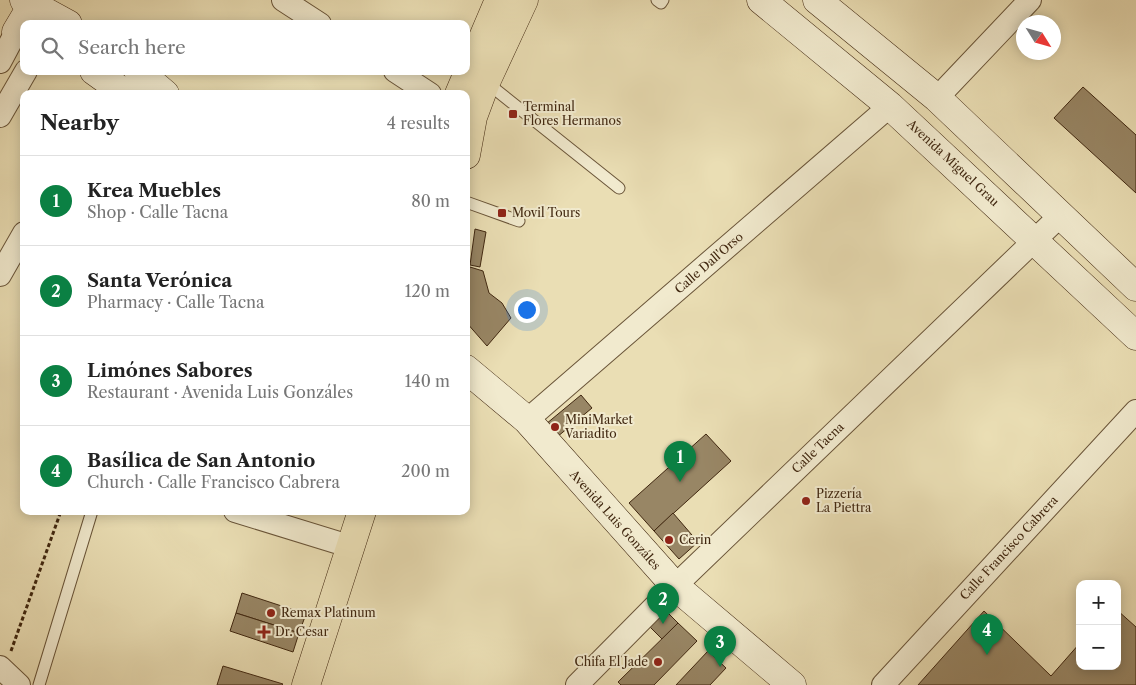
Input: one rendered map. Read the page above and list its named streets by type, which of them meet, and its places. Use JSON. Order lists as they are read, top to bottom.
{
  "streets": {
    "main road": ["Avenida Miguel Grau", "Avenida Luis Gonzáles"],
    "street": ["Calle Dall'Orso", "Calle Tacna", "Calle Francisco Cabrera"]
  },
  "crossings": [
    ["Avenida Miguel Grau", "Calle Dall'Orso"],
    ["Avenida Miguel Grau", "Calle Tacna"],
    ["Calle Dall'Orso", "Avenida Luis Gonzáles"],
    ["Calle Tacna", "Avenida Luis Gonzáles"]
  ],
  "places": {
    "transit": ["Terminal Flores Hermanos", "Movil Tours"],
    "other": [
      "MiniMarket Variadito",
      "Pizzería La Piettra",
      "Cerin",
      "Remax Platinum",
      "Chifa El Jade"
    ],
    "health": ["Dr. Cesar"]
  },
  "north": "bottom right",
  "page": {
    "search": "Search here",
    "heading": ["Nearby", "4 results"],
    "list": [
      {
        "mark": "1",
        "name": "Krea Muebles",
        "note": "Shop · Calle Tacna",
        "value": "80 m"
      },
      {
        "mark": "2",
        "name": "Santa Verónica",
        "note": "Pharmacy · Calle Tacna",
        "value": "120 m"
      },
      {
        "mark": "3",
        "name": "Limónes Sabores",
        "note": "Restaurant · Avenida Luis Gonzáles",
        "value": "140 m"
      },
      {
        "mark": "4",
        "name": "Basílica de San Antonio",
        "note": "Church · Calle Francisco Cabrera",
        "value": "200 m"
      }
    ],
    "pins": [
      "1",
      "2",
      "4",
      "3"
    ],
    "map_buttons": ["+", "−"]
  }
}
